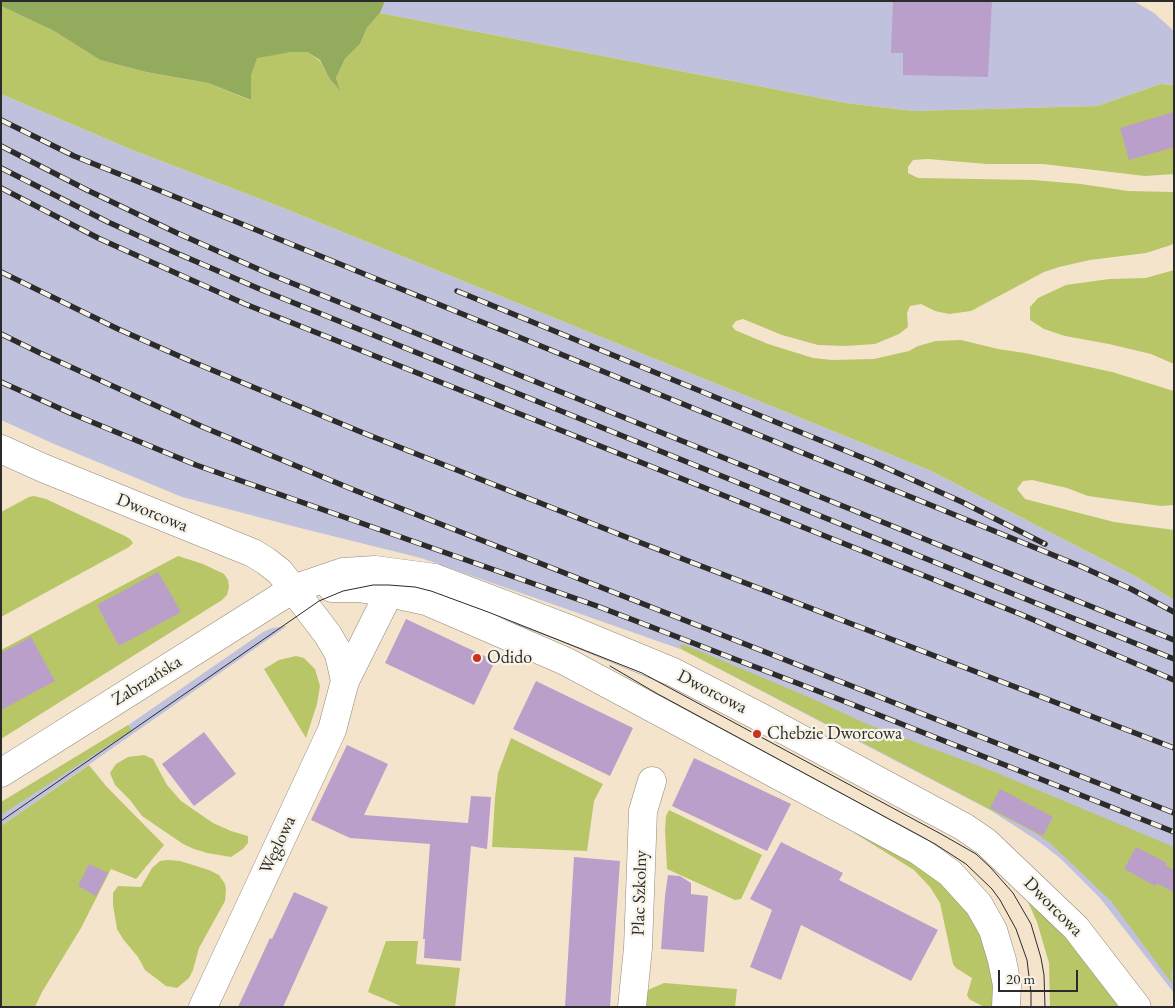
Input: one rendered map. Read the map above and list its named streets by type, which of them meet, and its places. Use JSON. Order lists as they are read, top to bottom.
{
  "streets": {
    "main road": [
      "Dworcowa",
      "Zabrzańska",
      "Węglowa",
      "Plac Szkolny"
    ]
  },
  "crossings": [
    ["Dworcowa", "Zabrzańska"]
  ],
  "places": ["Odido", "Chebzie Dworcowa"],
  "scale_bar": "20 m"
}
